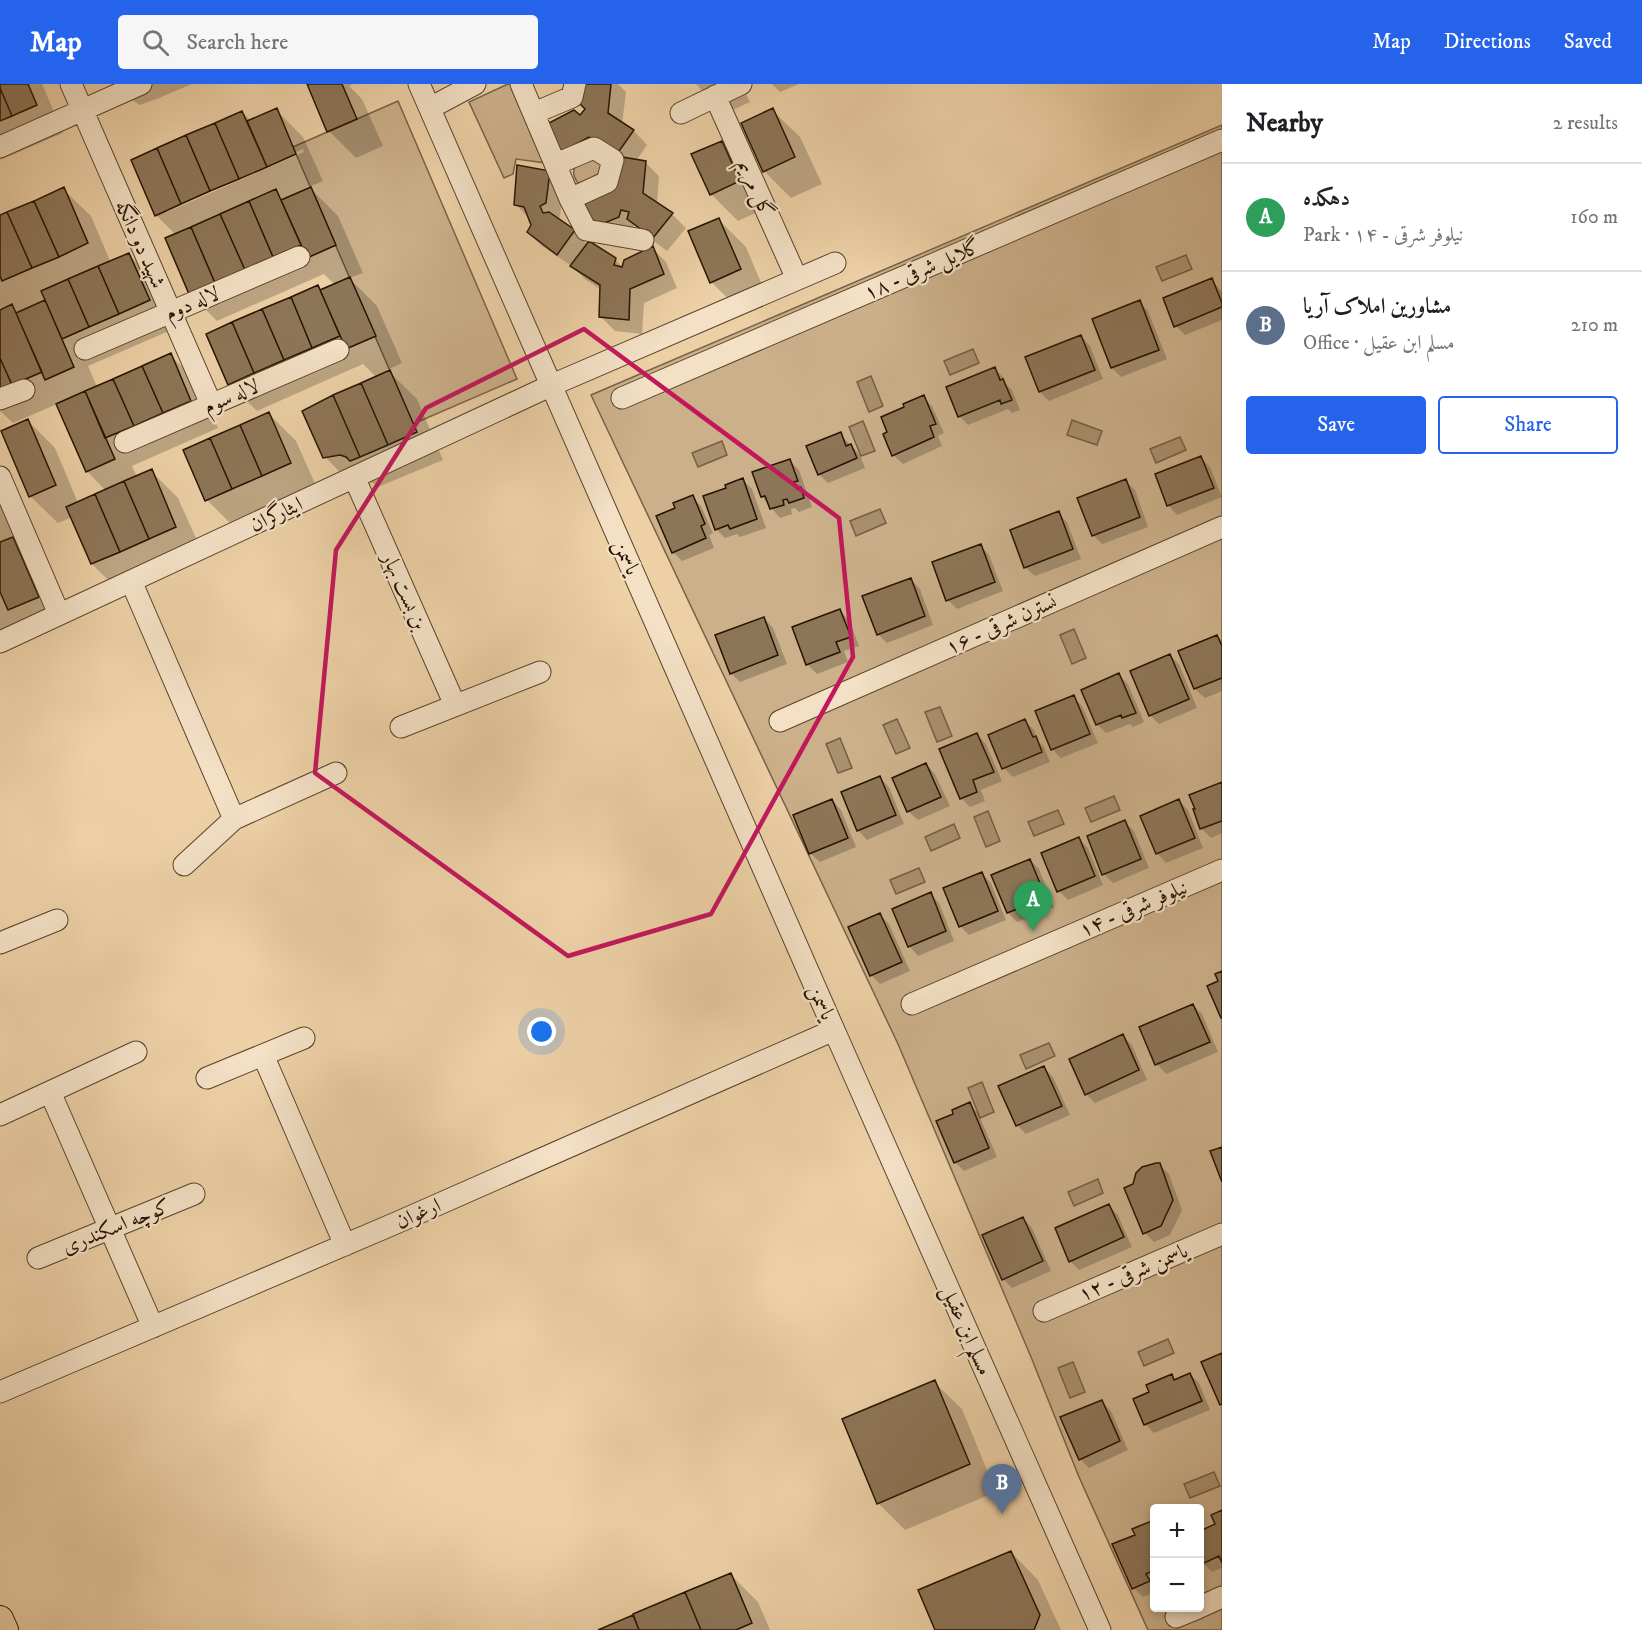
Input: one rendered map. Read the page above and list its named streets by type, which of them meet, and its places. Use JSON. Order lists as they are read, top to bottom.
{
  "streets": {
    "street": [
      "گل مریم",
      "شهید دو دانگه",
      "گلایل شرقی - ۱۸",
      "لاله دوم",
      "لاله سوم",
      "ایثارگران",
      "یاسمن",
      "بن بست بهار",
      "نسترن شرقی - ۱۶",
      "نیلوفر شرقی - ۱۴",
      "ارغوان",
      "کوچه اسکندری",
      "یاسمن شرقی - ۱۲",
      "مسلم ابن عقیل"
    ]
  },
  "crossings": [
    ["گل مریم", "ایثارگران"],
    ["شهید دو دانگه", "لاله دوم"],
    ["شهید دو دانگه", "لاله سوم"],
    ["ایثارگران", "یاسمن"],
    ["ایثارگران", "بن بست بهار"],
    ["یاسمن", "ارغوان"],
    ["یاسمن", "مسلم ابن عقیل"],
    ["ارغوان", "مسلم ابن عقیل"]
  ],
  "page": {
    "header": "Map",
    "search": "Search here",
    "nav": ["Map", "Directions", "Saved"],
    "heading": ["Nearby", "2 results"],
    "list": [
      {
        "mark": "A",
        "name": "دهکده",
        "note": "Park · نیلوفر شرقی - ۱۴",
        "value": "160 m"
      },
      {
        "mark": "B",
        "name": "مشاورین املاک آریا",
        "note": "Office · مسلم ابن عقیل",
        "value": "210 m"
      }
    ],
    "buttons": ["Save", "Share"],
    "pins": ["A", "B"],
    "map_buttons": ["+", "−"]
  }
}
